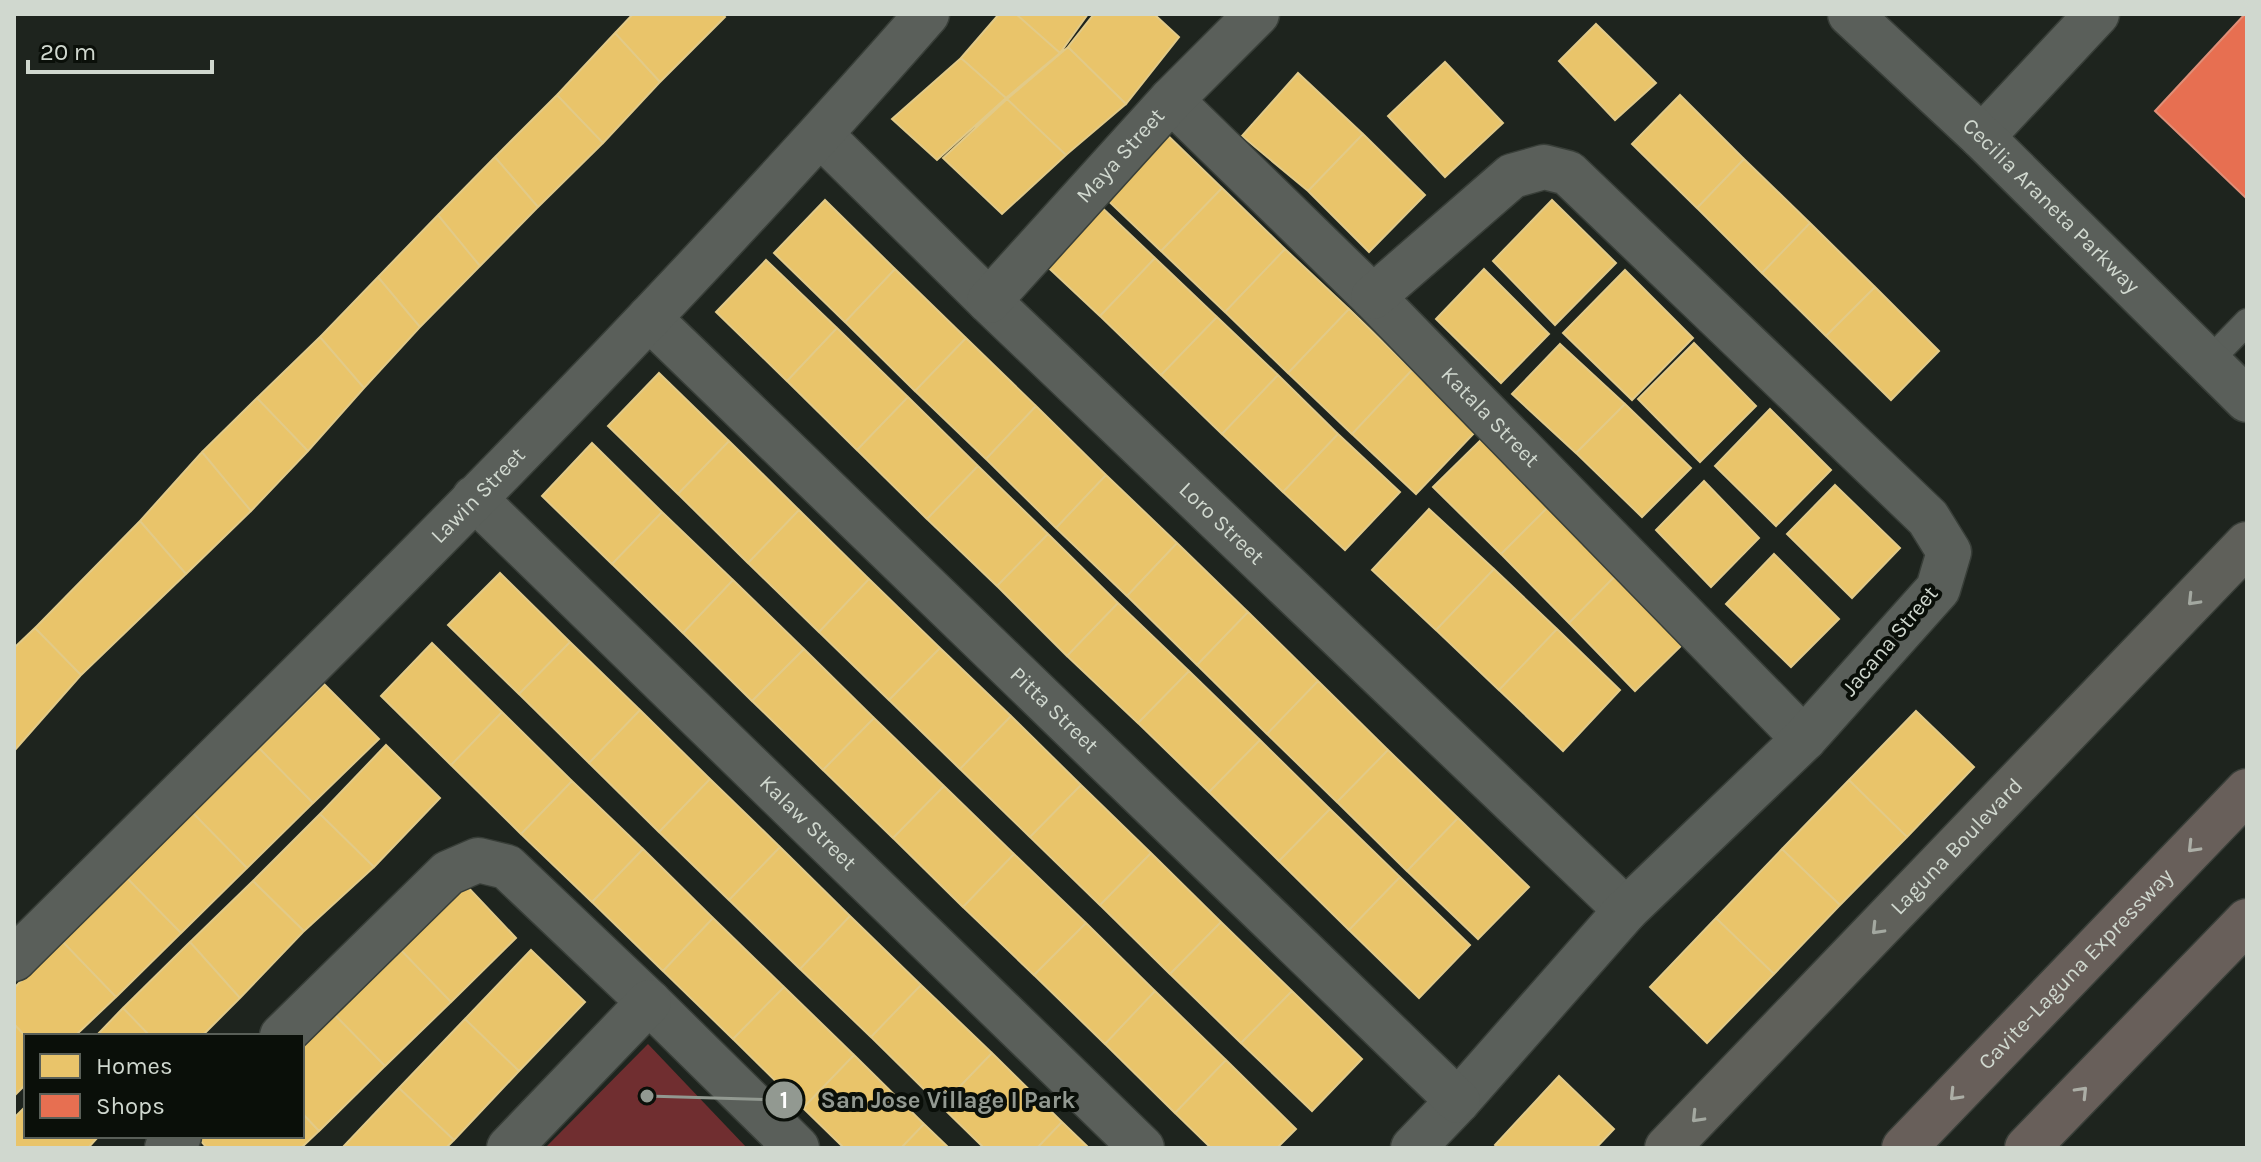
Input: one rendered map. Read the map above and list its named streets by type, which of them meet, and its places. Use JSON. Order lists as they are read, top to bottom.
{
  "streets": {
    "highway": ["Cavite–Laguna Expressway"],
    "main road": ["Laguna Boulevard"],
    "street": [
      "Maya Street",
      "Cecilia Araneta Parkway",
      "Katala Street",
      "Lawin Street",
      "Loro Street",
      "Jacana Street",
      "Pitta Street",
      "Kalaw Street"
    ]
  },
  "crossings": [
    ["Maya Street", "Katala Street"],
    ["Maya Street", "Loro Street"],
    ["Katala Street", "Jacana Street"],
    ["Lawin Street", "Loro Street"],
    ["Lawin Street", "Pitta Street"],
    ["Lawin Street", "Kalaw Street"],
    ["Loro Street", "Jacana Street"],
    ["Jacana Street", "Pitta Street"]
  ],
  "one_way": ["Laguna Boulevard"],
  "places": ["San Jose Village I Park"],
  "legend": ["Homes", "Shops"],
  "scale_bar": "20 m"
}
